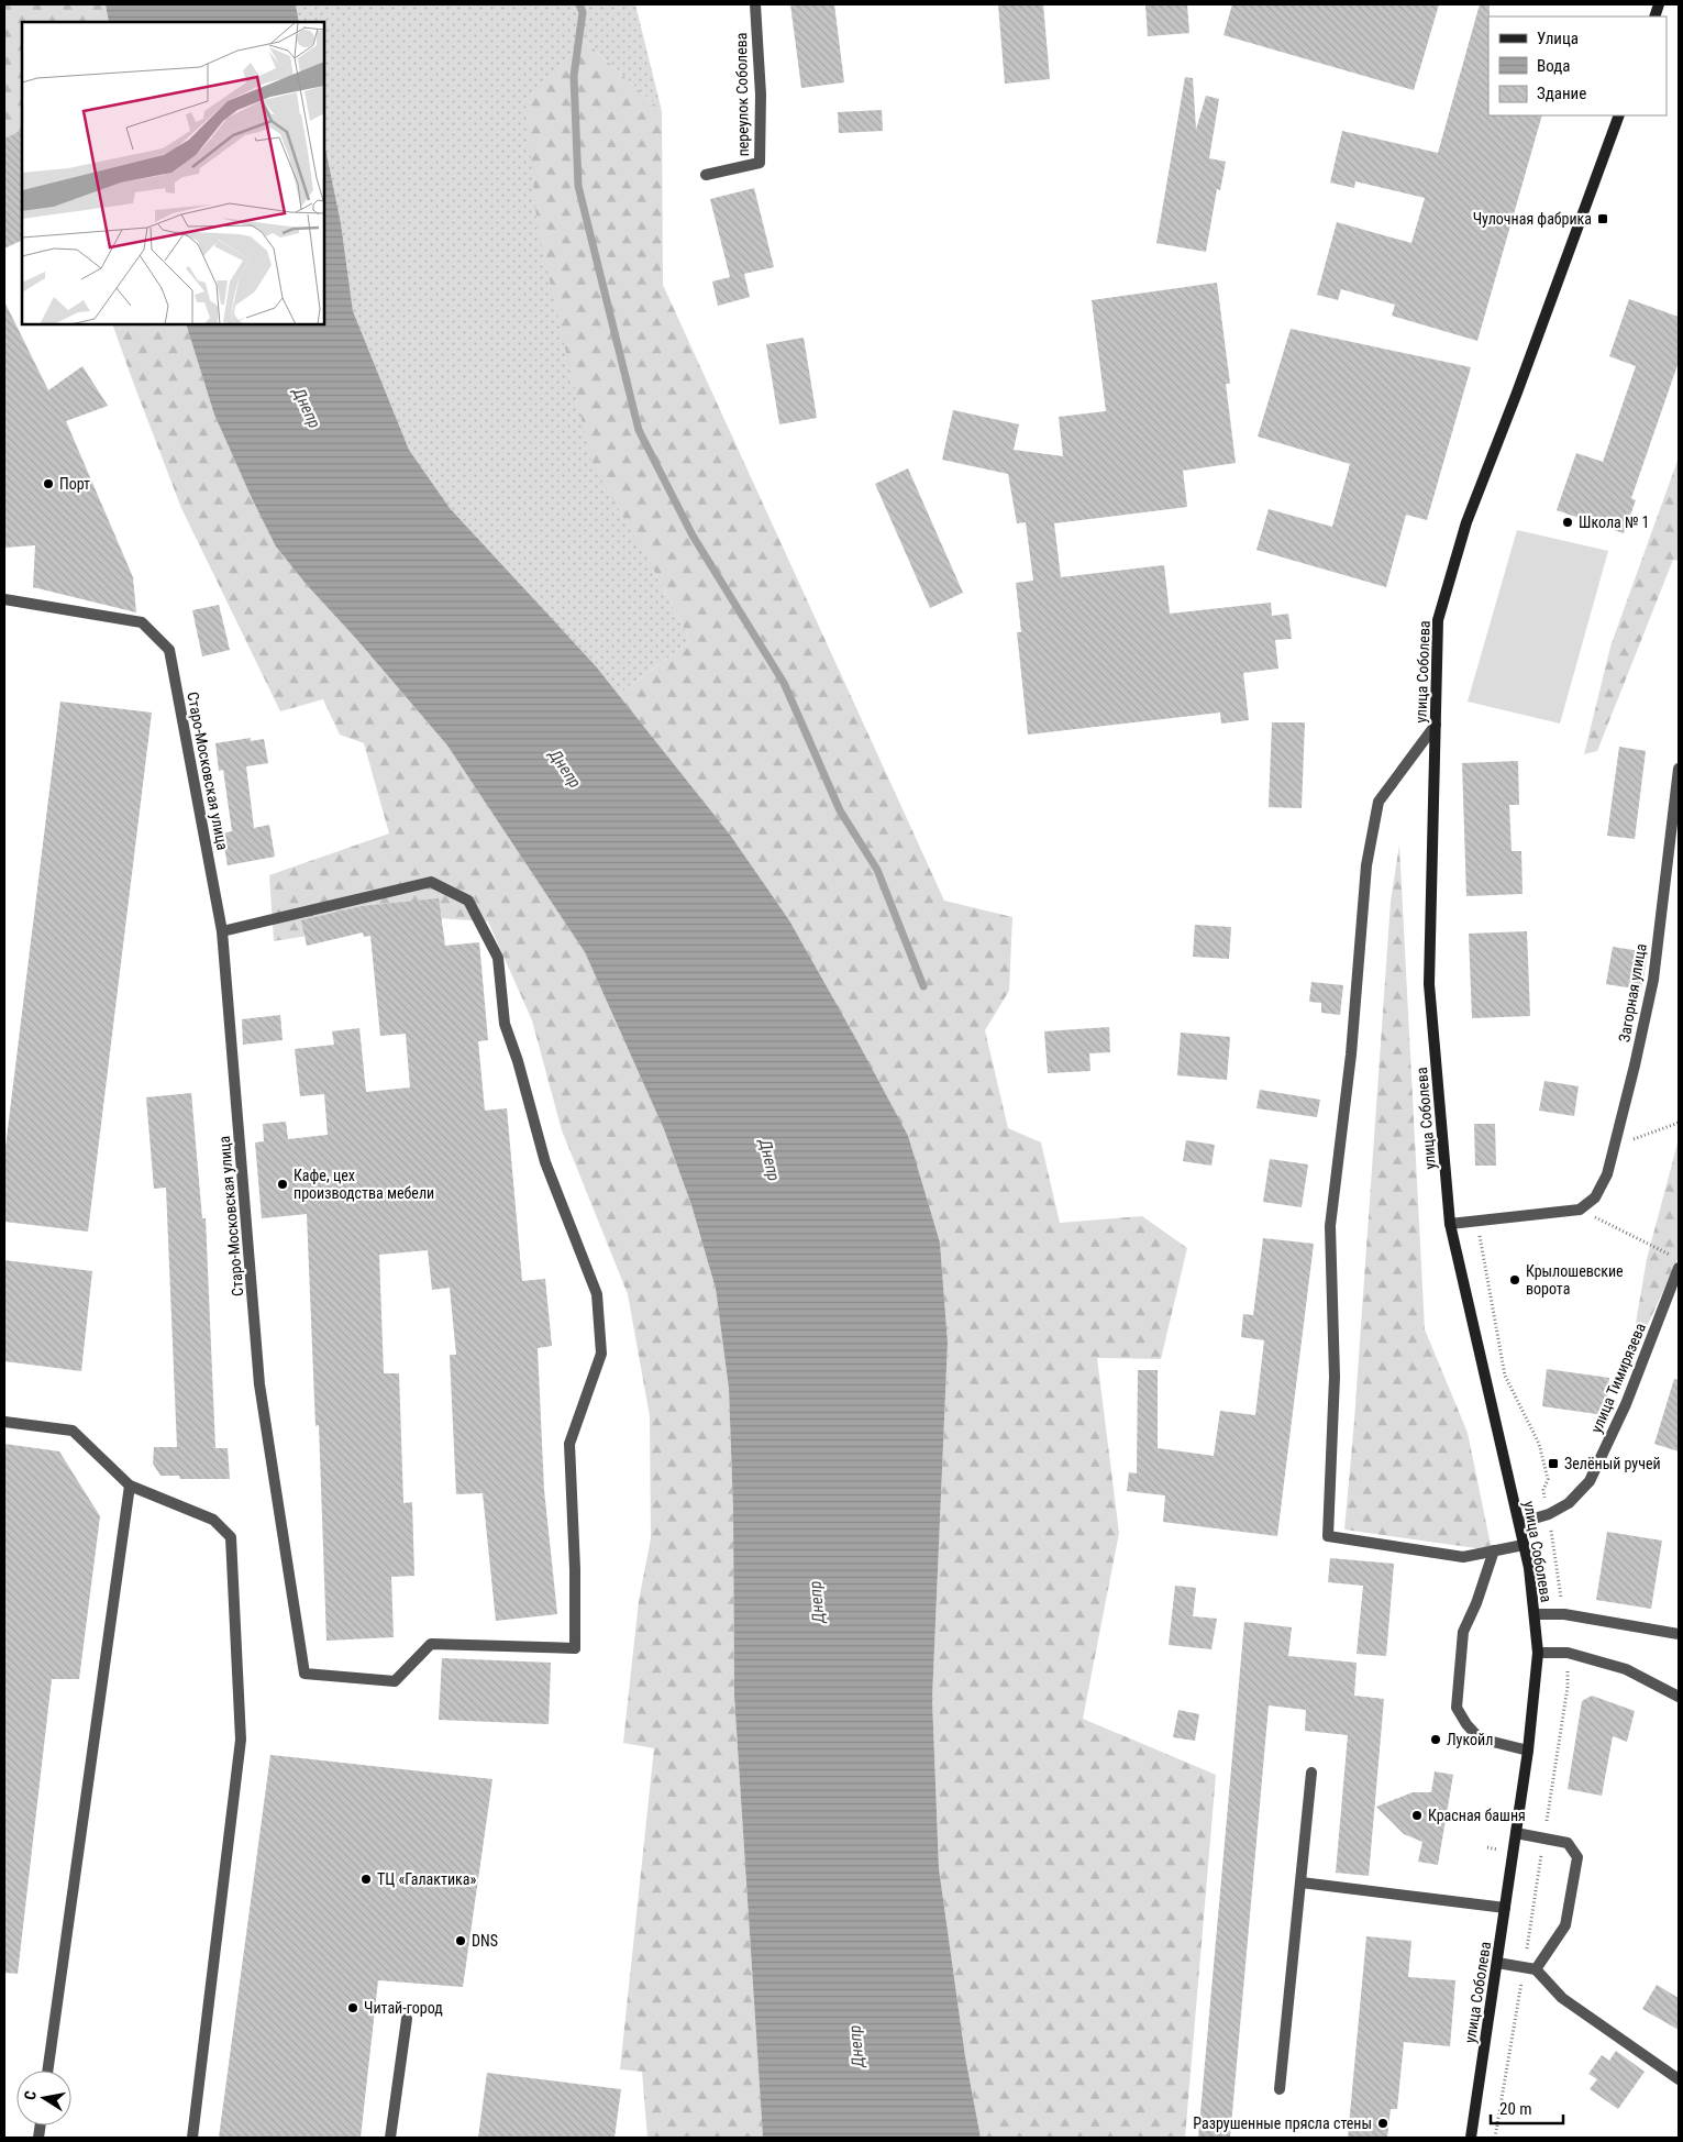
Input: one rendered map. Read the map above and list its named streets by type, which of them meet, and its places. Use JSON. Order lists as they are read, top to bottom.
{
  "streets": {
    "main road": ["улица Соболева"],
    "street": [
      "переулок Соболева",
      "Старо-Московская улица",
      "Загорная улица",
      "улица Тимирязева"
    ]
  },
  "crossings": [
    ["улица Соболева", "улица Тимирязева"]
  ],
  "water": ["Днепр"],
  "places": {
    "transit": ["Чулочная фабрика", "Зелёный ручей"],
    "other": [
      "Порт",
      "Школа № 1",
      "Кафе, цех производства мебели",
      "Крылошевские ворота",
      "Лукойл",
      "Красная башня",
      "ТЦ «Галактика»",
      "DNS",
      "Читай-город",
      "Разрушенные прясла стены"
    ]
  },
  "legend": ["Улица", "Вода", "Здание"],
  "scale_bar": "20 m",
  "north": "left"
}
